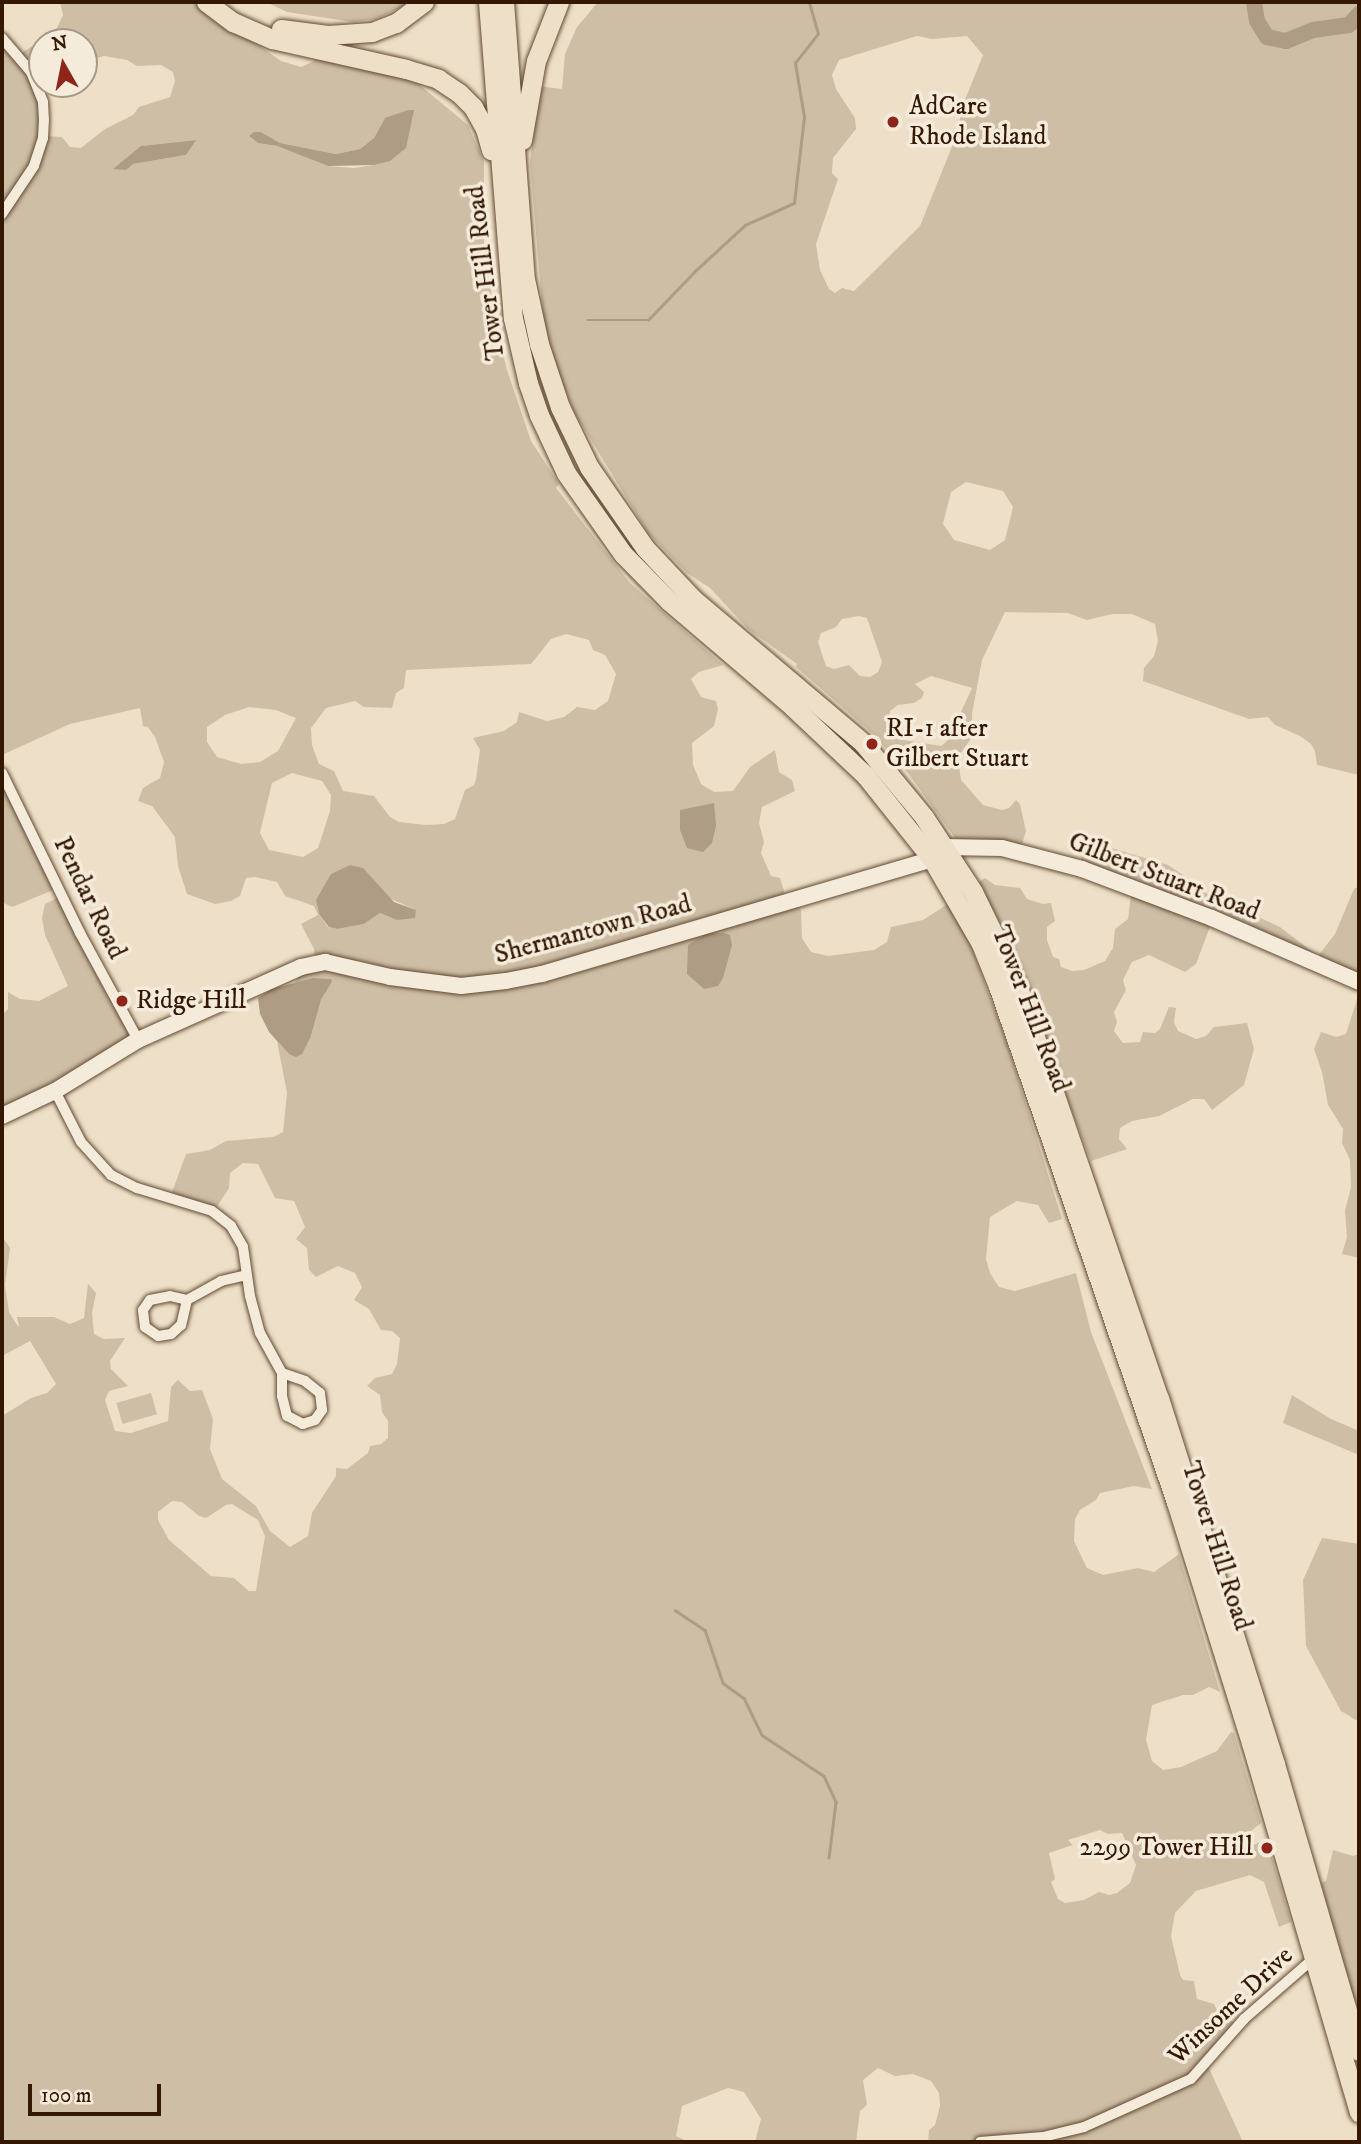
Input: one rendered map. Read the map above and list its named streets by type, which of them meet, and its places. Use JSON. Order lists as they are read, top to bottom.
{
  "streets": {
    "highway": ["Tower Hill Road"],
    "street": [
      "Gilbert Stuart Road",
      "Pendar Road",
      "Shermantown Road",
      "Winsome Drive"
    ]
  },
  "crossings": [
    ["Tower Hill Road", "Gilbert Stuart Road"],
    ["Tower Hill Road", "Shermantown Road"],
    ["Tower Hill Road", "Winsome Drive"],
    ["Gilbert Stuart Road", "Shermantown Road"],
    ["Pendar Road", "Shermantown Road"]
  ],
  "places": [
    "AdCare Rhode Island",
    "RI-1 after Gilbert Stuart",
    "Ridge Hill",
    "2299 Tower Hill"
  ],
  "scale_bar": "100 m",
  "north": "top"
}
